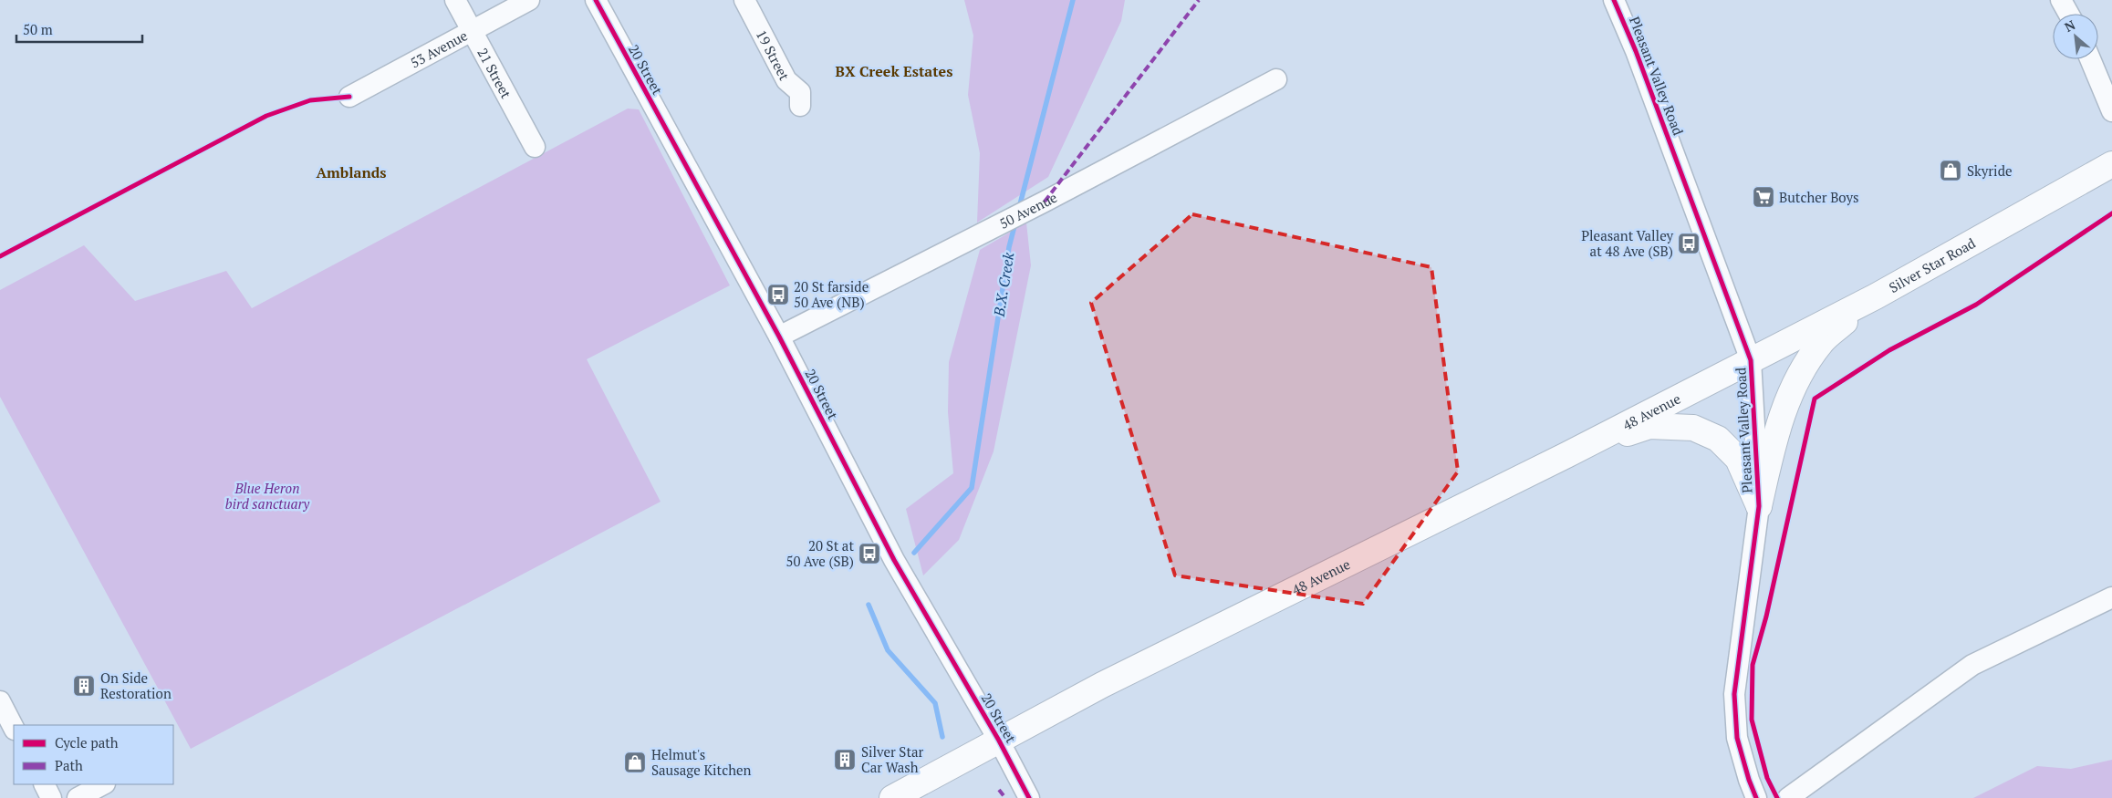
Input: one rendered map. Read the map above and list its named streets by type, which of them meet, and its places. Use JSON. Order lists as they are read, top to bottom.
{
  "streets": {
    "main road": ["Silver Star Road", "48 Avenue"],
    "street": [
      "53 Avenue",
      "19 Street",
      "20 Street",
      "21 Street",
      "Pleasant Valley Road",
      "50 Avenue"
    ]
  },
  "crossings": [
    ["53 Avenue", "21 Street"],
    ["20 Street", "50 Avenue"],
    ["20 Street", "48 Avenue"],
    ["Pleasant Valley Road", "Silver Star Road"],
    ["Pleasant Valley Road", "48 Avenue"],
    ["Silver Star Road", "48 Avenue"]
  ],
  "districts": ["BX Creek Estates", "Amblands"],
  "water": ["B.X. Creek"],
  "parks": ["Blue Heron bird sanctuary"],
  "places": {
    "shop": ["Skyride", "Helmut's Sausage Kitchen"],
    "supermarket": ["Butcher Boys"],
    "bus stop": ["Pleasant Valley at 48 Ave (SB)", "20 St farside 50 Ave (NB)", "20 St at 50 Ave (SB)"],
    "building": ["On Side Restoration", "Silver Star Car Wash"]
  },
  "legend": ["Cycle path", "Path"],
  "scale_bar": "50 m",
  "north": "top left"
}
